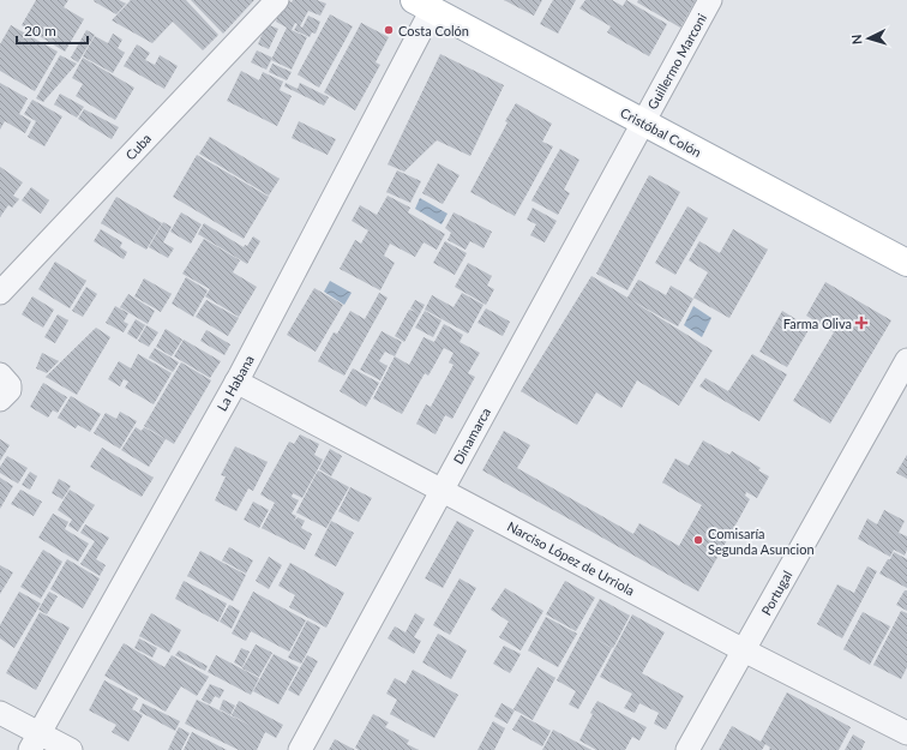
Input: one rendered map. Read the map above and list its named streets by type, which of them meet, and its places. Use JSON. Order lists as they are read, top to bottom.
{
  "streets": {
    "main road": ["Cristóbal Colón"],
    "street": [
      "Guillermo Marconi",
      "Cuba",
      "La Habana",
      "Dinamarca",
      "Narciso López de Urriola",
      "Portugal"
    ]
  },
  "crossings": [
    ["Guillermo Marconi", "Cristóbal Colón"],
    ["Guillermo Marconi", "Dinamarca"],
    ["Cristóbal Colón", "La Habana"],
    ["Cristóbal Colón", "Dinamarca"],
    ["La Habana", "Narciso López de Urriola"],
    ["Dinamarca", "Narciso López de Urriola"],
    ["Narciso López de Urriola", "Portugal"]
  ],
  "places": {
    "other": ["Costa Colón", "Comisaría Segunda Asuncion"],
    "health": ["Farma Oliva"]
  },
  "scale_bar": "20 m",
  "north": "left"
}
